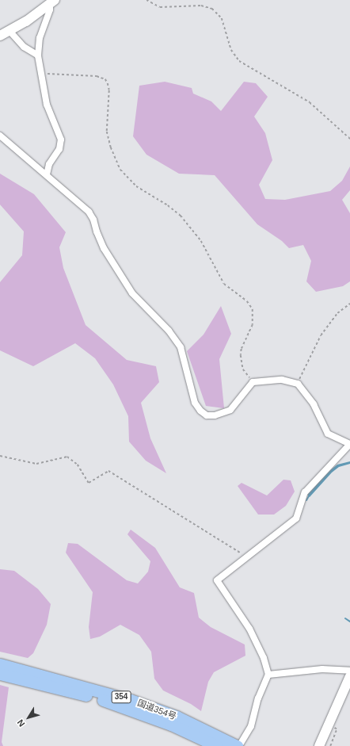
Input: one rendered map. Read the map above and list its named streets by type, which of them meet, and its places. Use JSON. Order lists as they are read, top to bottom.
{
  "streets": {
    "highway": ["354", "国道354号"]
  },
  "north": "bottom left"
}
